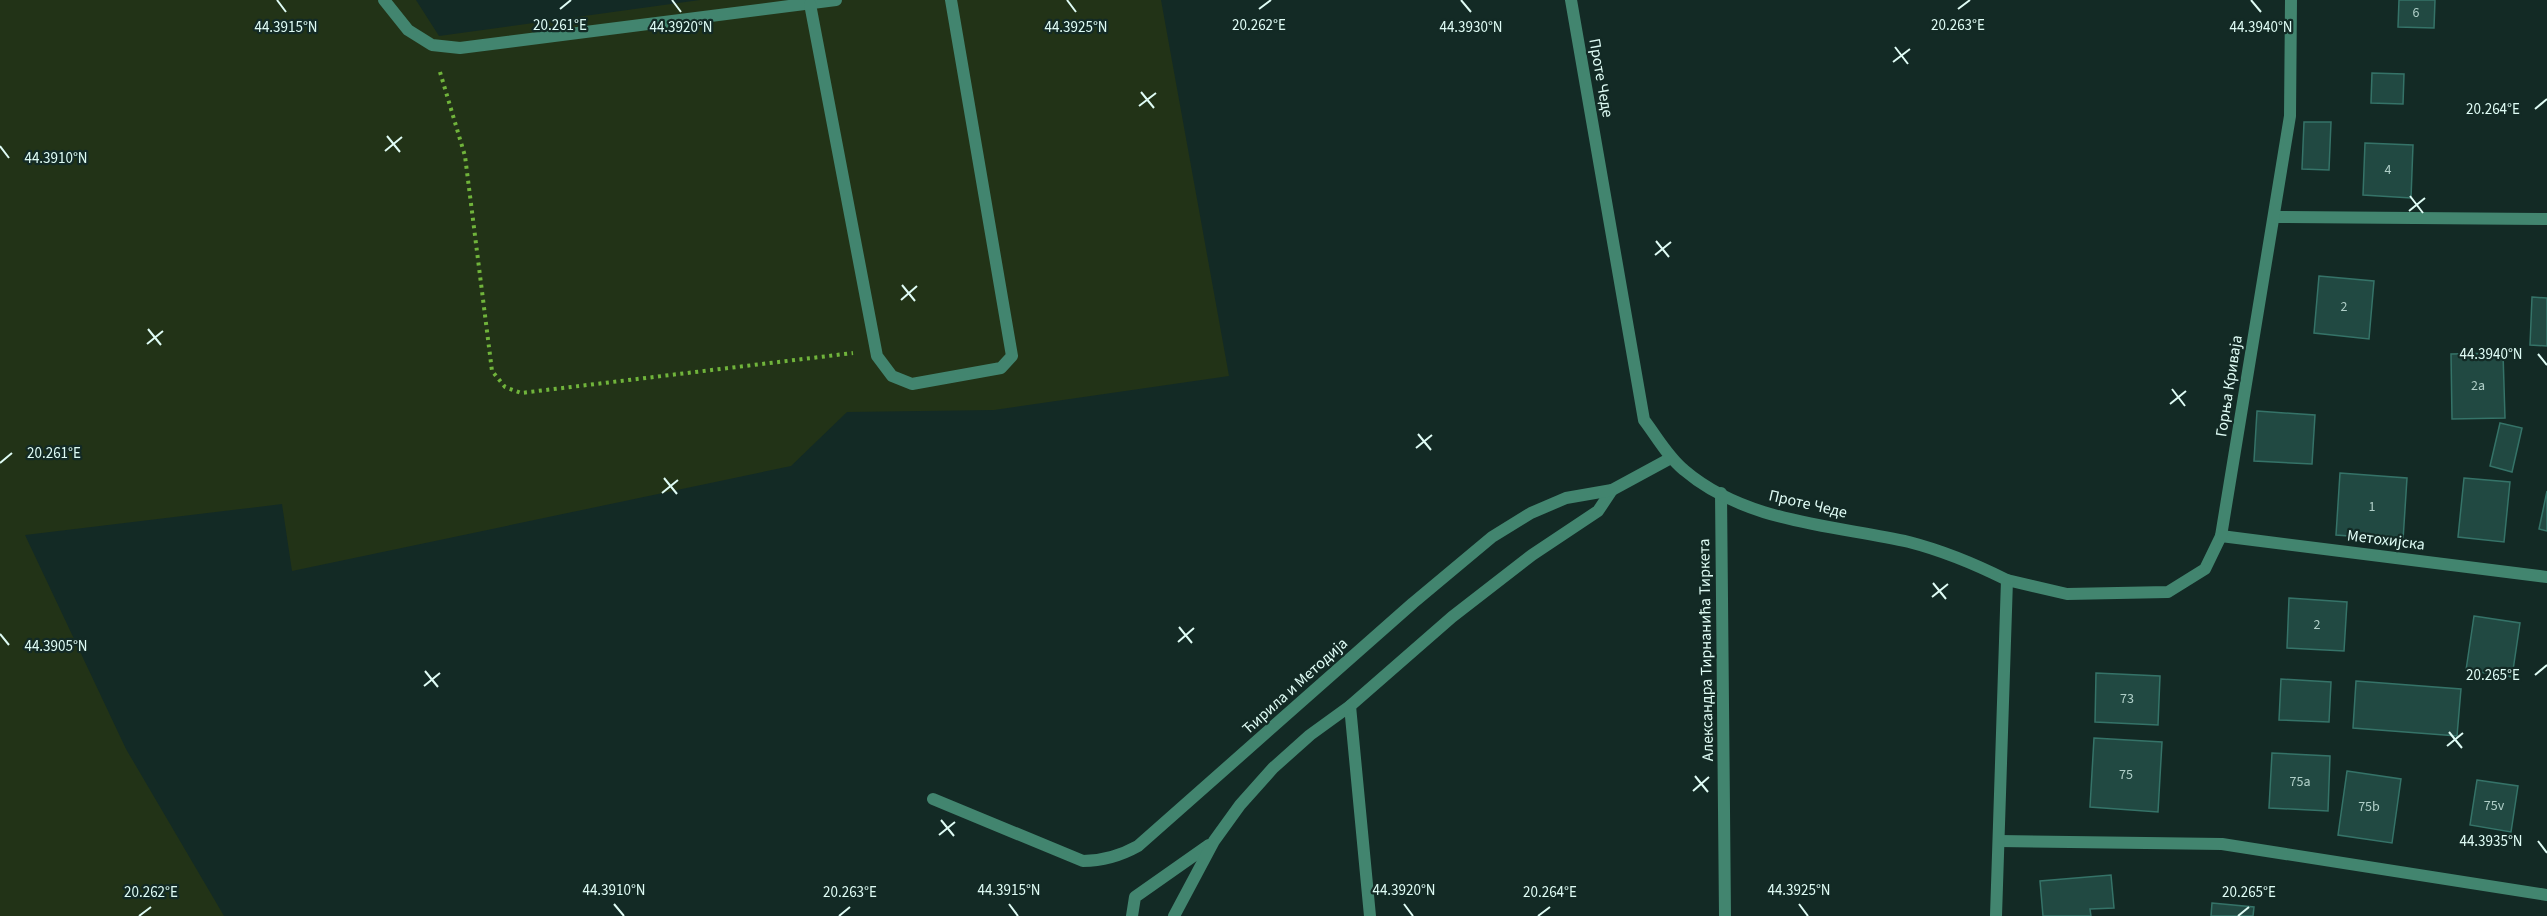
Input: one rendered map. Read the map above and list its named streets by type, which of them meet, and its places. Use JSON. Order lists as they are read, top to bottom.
{
  "streets": {
    "street": [
      "Проте Чеде",
      "Горња Криваја",
      "Метохијска",
      "Александра Тирнанића Тиркета",
      "Ћирила и Методија"
    ]
  },
  "crossings": [
    ["Проте Чеде", "Горња Криваја"],
    ["Проте Чеде", "Александра Тирнанића Тиркета"],
    ["Проте Чеде", "Ћирила и Методија"],
    ["Горња Криваја", "Метохијска"]
  ],
  "house_numbers": [
    "6",
    "4",
    "2",
    "2a",
    "1",
    "2",
    "73",
    "75",
    "75a",
    "75v",
    "75b"
  ],
  "coordinates": [
    "20.261°E",
    "20.262°E",
    "20.263°E",
    "44.3915°N",
    "44.3920°N",
    "44.3925°N",
    "44.3930°N",
    "44.3940°N",
    "20.264°E",
    "44.3910°N",
    "44.3905°N",
    "20.265°E",
    "44.3935°N"
  ]
}
